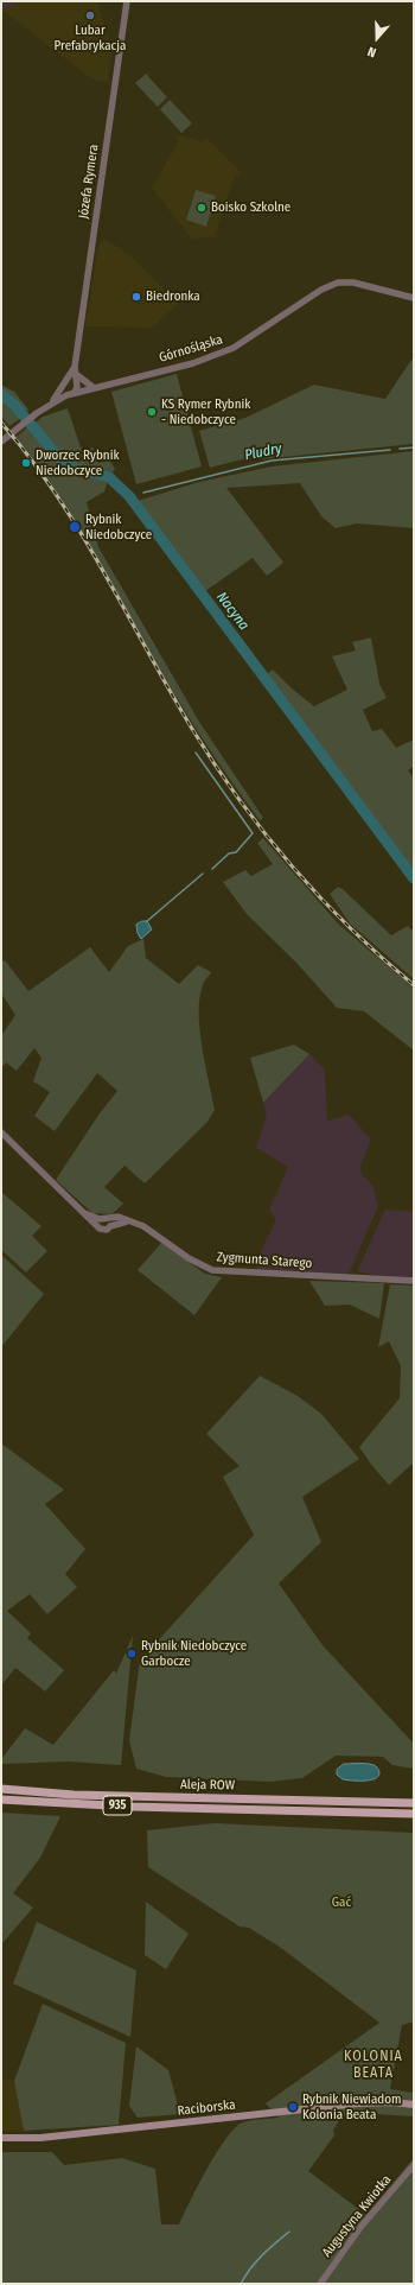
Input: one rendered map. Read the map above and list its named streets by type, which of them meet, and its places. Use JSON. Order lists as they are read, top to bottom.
{
  "streets": {
    "main road": ["Aleja ROW", "935", "Raciborska"],
    "street": [
      "Józefa Rymera",
      "Górnośląska",
      "Zygmunta Starego",
      "Augustyna Kwiotka"
    ]
  },
  "districts": ["KOLONIA BEATA"],
  "water": ["Pludry", "Nacyna"],
  "parks": ["Gać"],
  "places": [
    "Lubar Prefabrykacja",
    "Boisko Szkolne",
    "Biedronka",
    "KS Rymer Rybnik - Niedobczyce",
    "Dworzec Rybnik Niedobczyce",
    "Rybnik Niedobczyce",
    "Rybnik Niedobczyce Garbocze",
    "Rybnik Niewiadom Kolonia Beata"
  ],
  "north": "bottom"
}
